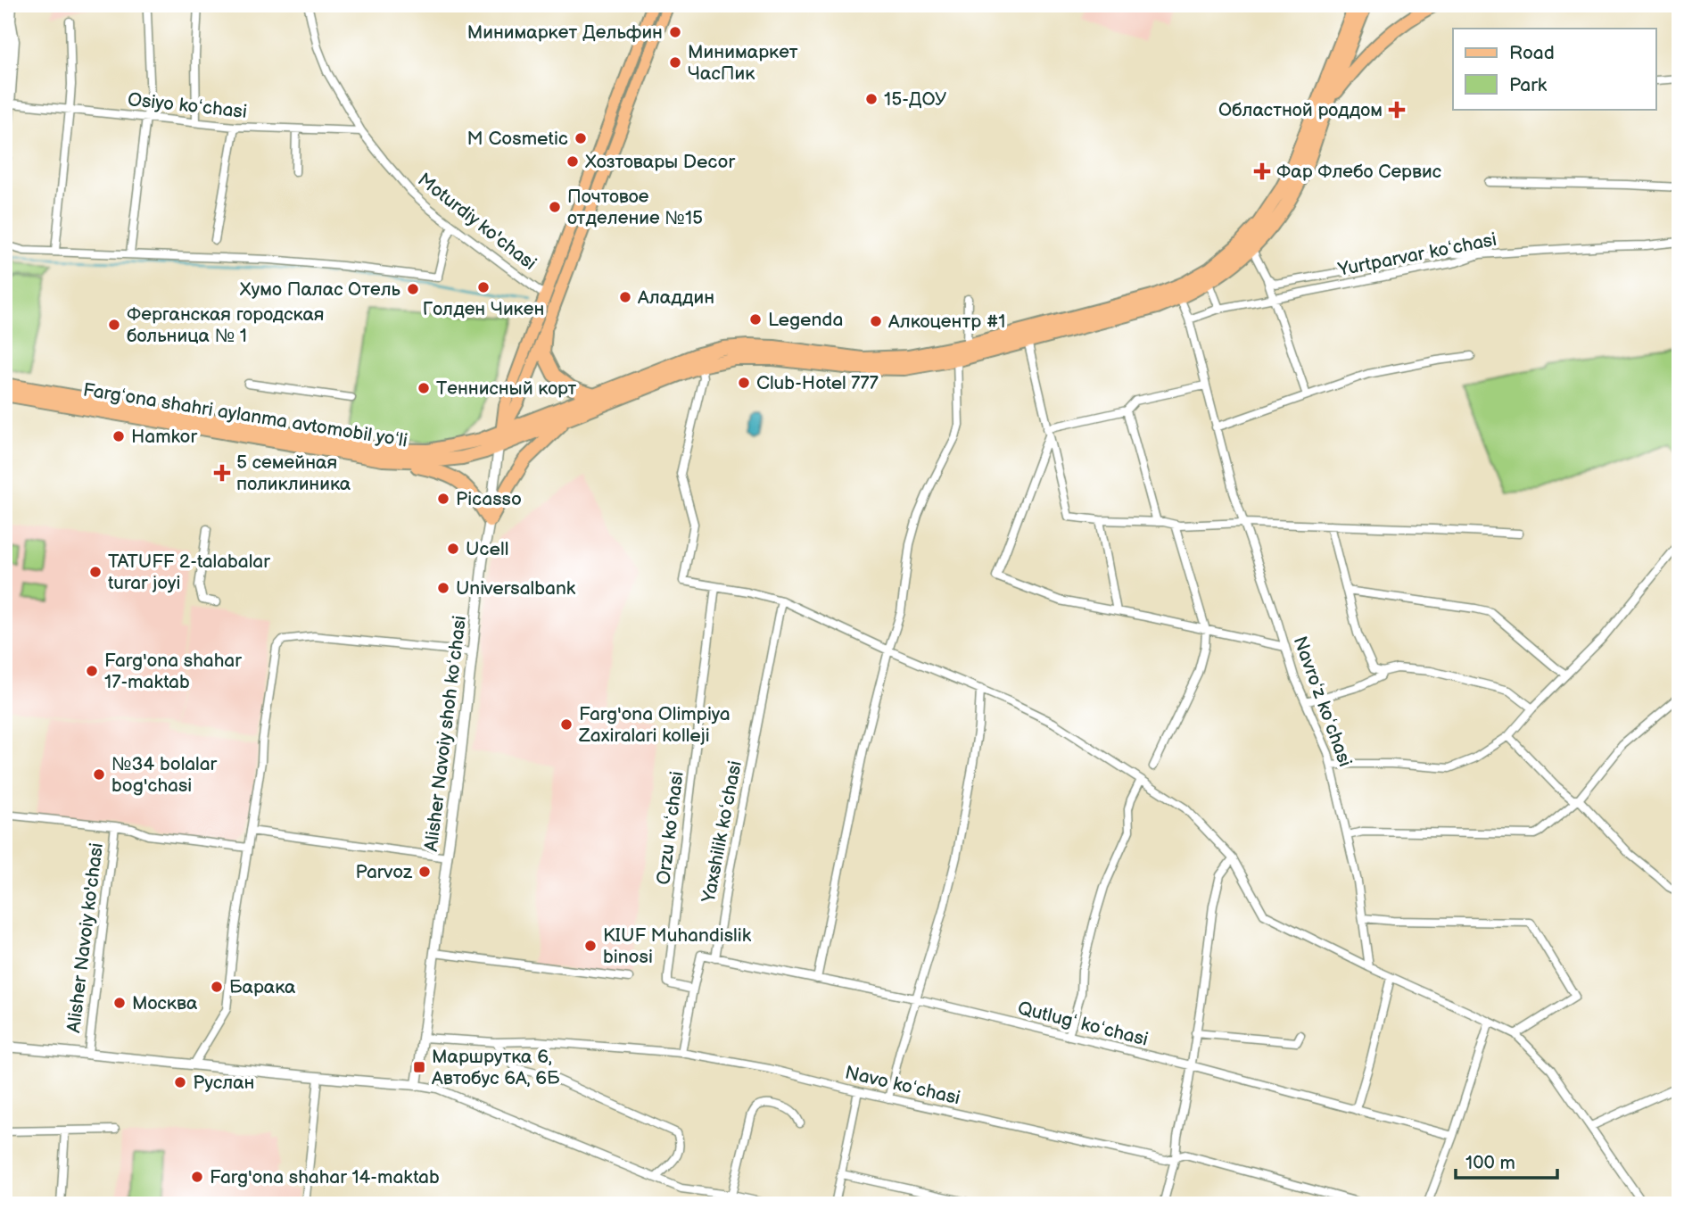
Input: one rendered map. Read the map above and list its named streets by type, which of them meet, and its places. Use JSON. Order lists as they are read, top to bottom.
{
  "streets": {
    "highway": ["Fargʻona shahri aylanma avtomobil yoʻli"],
    "main road": ["Alisher Navoiy shoh koʻchasi"],
    "street": [
      "Osiyo koʻchasi",
      "Moturdiy ko'chasi",
      "Yurtparvar koʻchasi",
      "Navroʻz koʻchasi",
      "Orzu koʻchasi",
      "Yaxshilik koʻchasi",
      "Alisher Navoiy ko'chasi",
      "Qutlugʻ koʻchasi",
      "Navo koʻchasi"
    ]
  },
  "crossings": [
    ["Osiyo koʻchasi", "Moturdiy ko'chasi"],
    ["Yurtparvar koʻchasi", "Navroʻz koʻchasi"],
    ["Fargʻona shahri aylanma avtomobil yoʻli", "Navroʻz koʻchasi"],
    ["Fargʻona shahri aylanma avtomobil yoʻli", "Alisher Navoiy shoh koʻchasi"],
    ["Alisher Navoiy shoh koʻchasi", "Navo koʻchasi"],
    ["Orzu koʻchasi", "Qutlugʻ koʻchasi"],
    ["Yaxshilik koʻchasi", "Qutlugʻ koʻchasi"]
  ],
  "places": {
    "other": [
      "Минимаркет Дельфин",
      "Минимаркет ЧасПик",
      "15-ДОУ",
      "M Cosmetic",
      "Хозтовары Decor",
      "Почтовое отделение №15",
      "Голден Чикен",
      "Хумо Палас Отель",
      "Аладдин",
      "Legenda",
      "Алкоцентр #1",
      "Ферганская городская больница № 1",
      "Club-Hotel 777",
      "Теннисный корт",
      "Hamkor",
      "Picasso",
      "Ucell",
      "TATUFF 2-talabalar turar joyi",
      "Universalbank",
      "Farg'ona shahar 17-maktab",
      "Farg'ona Olimpiya Zaxiralari kolleji",
      "№34 bolalar bog'chasi",
      "Parvoz",
      "KIUF Muhandislik binosi",
      "Барака",
      "Москва",
      "Руслан",
      "Farg'ona shahar 14-maktab"
    ],
    "health": ["Областной роддом", "Фар Флебо Сервис", "5 семейная поликлиника"],
    "transit": ["Маршрутка 6, Автобус 6А, 6Б"]
  },
  "legend": ["Road", "Park"],
  "scale_bar": "100 m"
}
